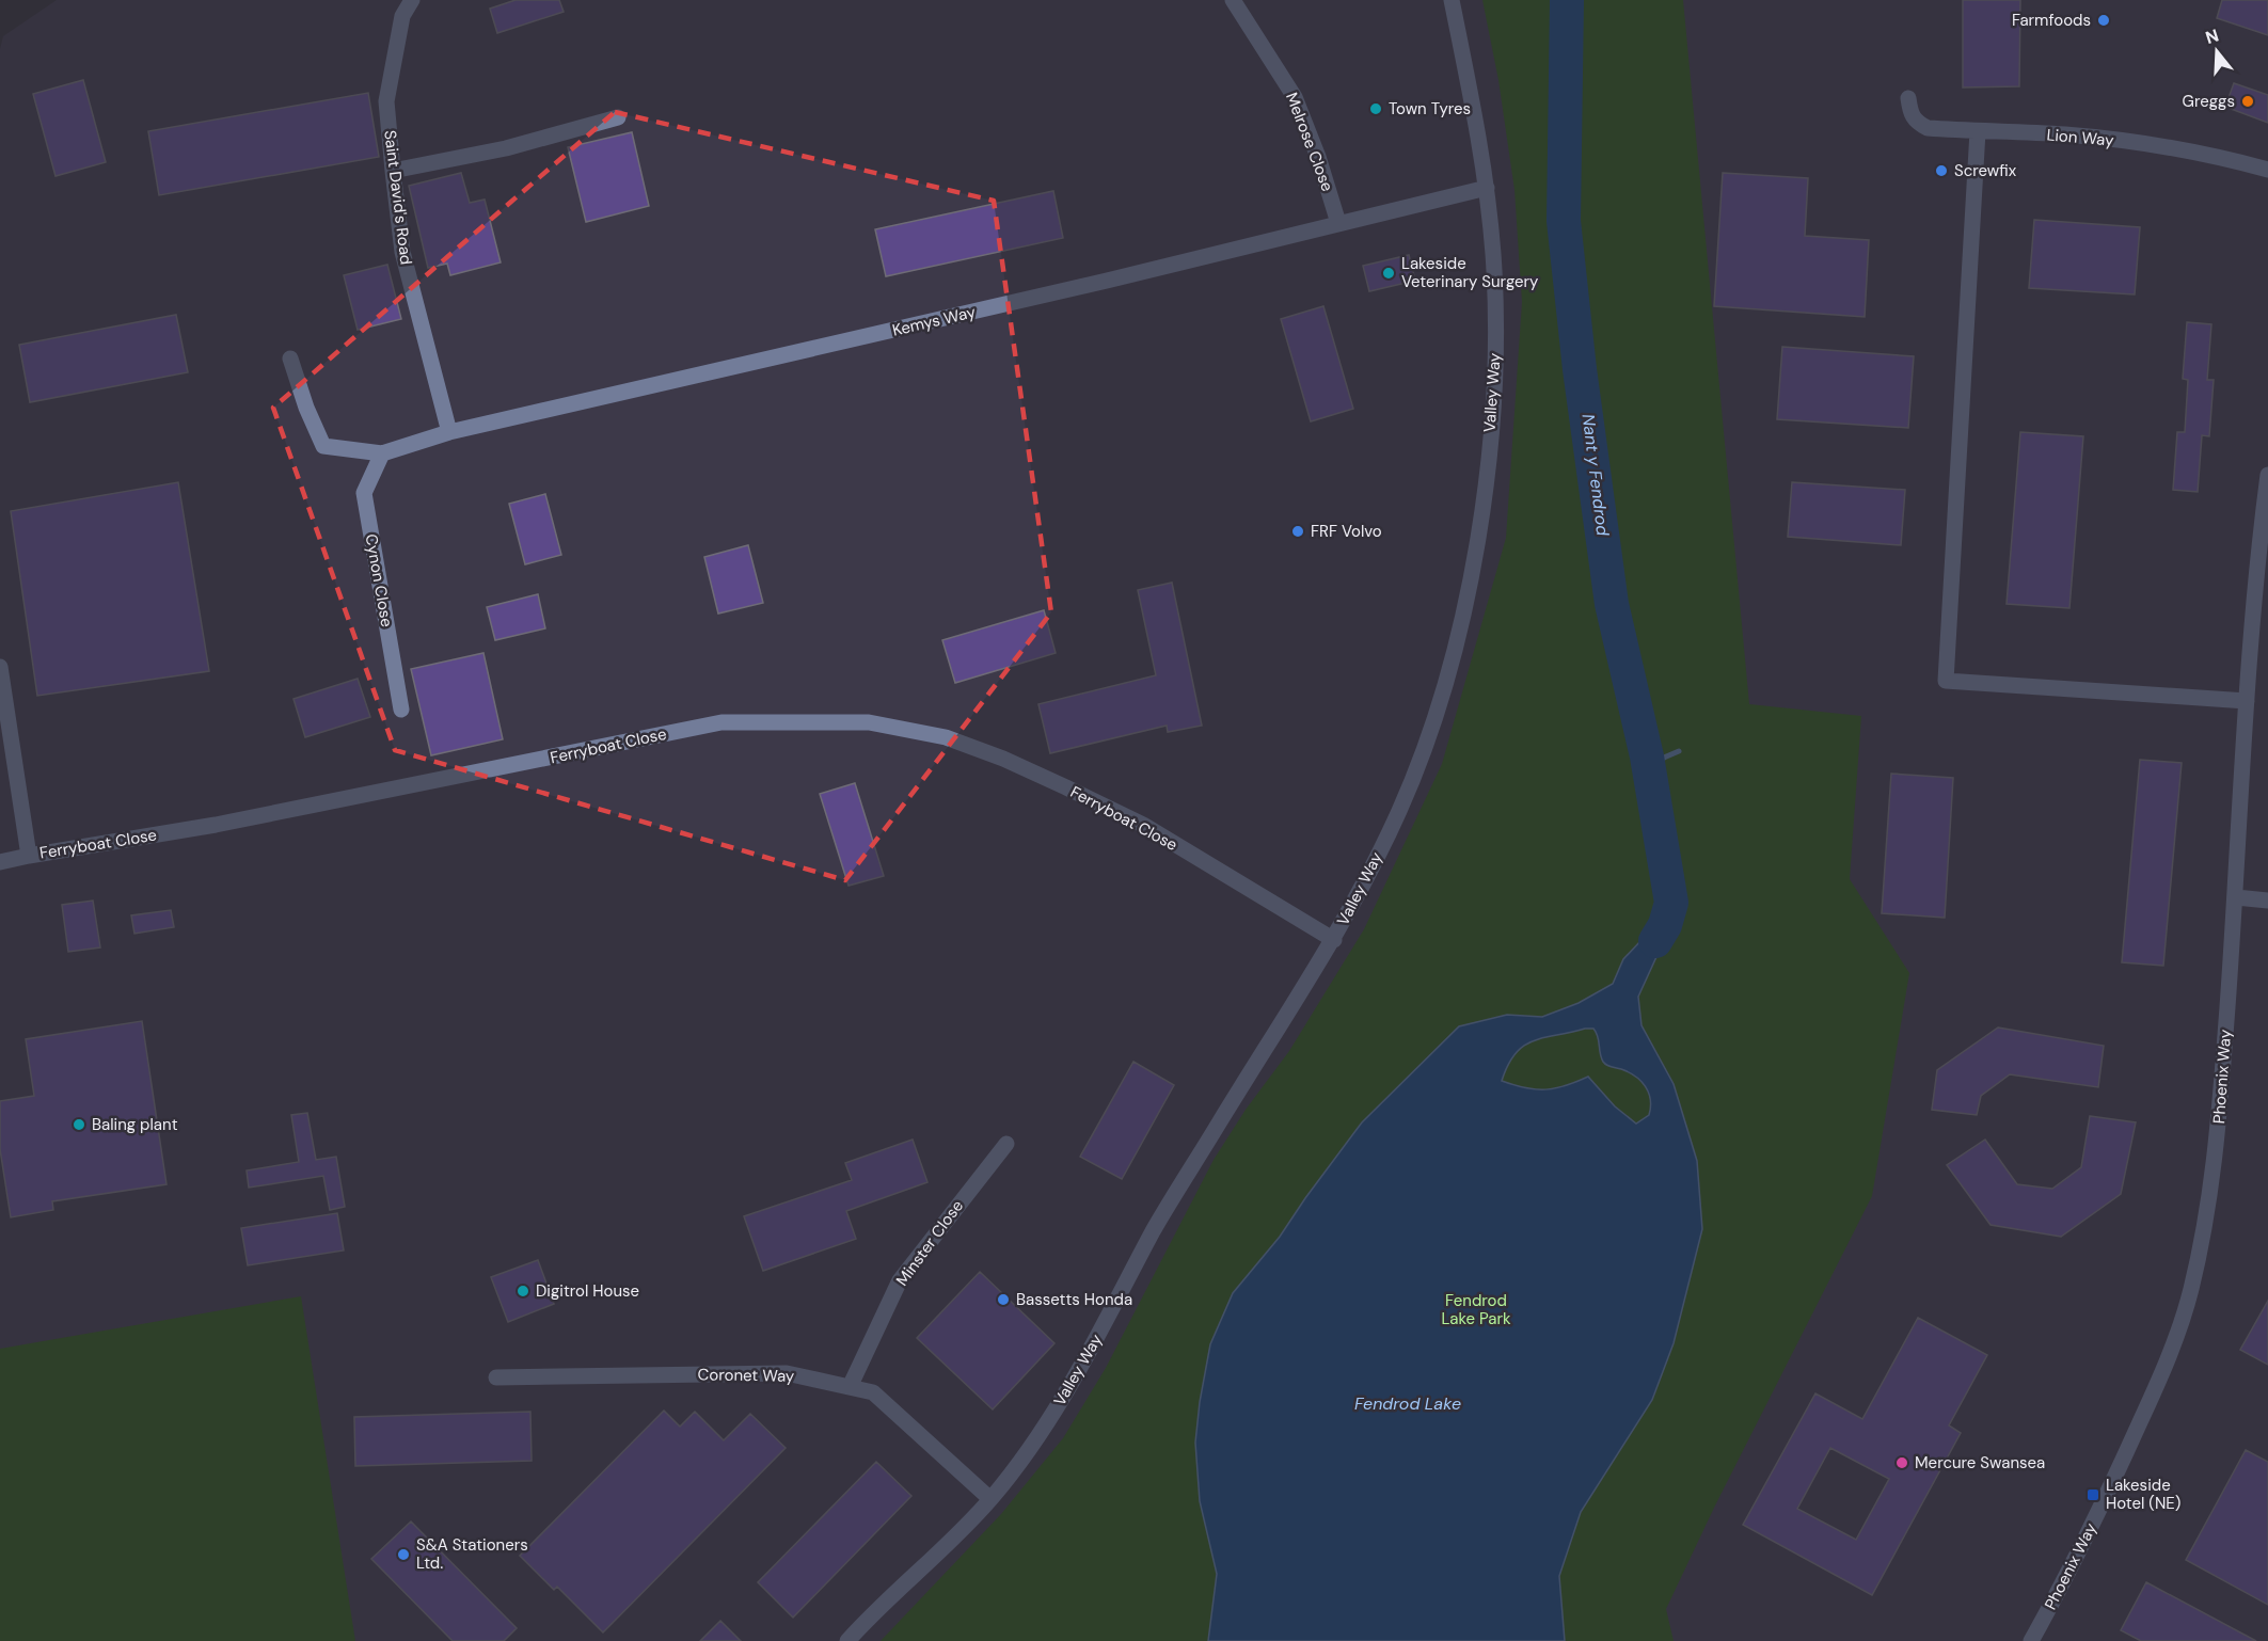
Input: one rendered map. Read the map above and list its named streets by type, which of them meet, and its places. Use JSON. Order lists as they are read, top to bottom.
{
  "streets": {
    "street": [
      "Lion Way",
      "Melrose Close",
      "Saint David's Road",
      "Kemys Way",
      "Valley Way",
      "Cynon Close",
      "Ferryboat Close",
      "Phoenix Way",
      "Minster Close",
      "Coronet Way"
    ]
  },
  "crossings": [
    ["Melrose Close", "Kemys Way"],
    ["Saint David's Road", "Kemys Way"],
    ["Kemys Way", "Valley Way"],
    ["Kemys Way", "Cynon Close"],
    ["Valley Way", "Ferryboat Close"],
    ["Valley Way", "Coronet Way"],
    ["Minster Close", "Coronet Way"]
  ],
  "water": ["Nant y Fendrod", "Fendrod Lake"],
  "parks": ["Fendrod Lake Park"],
  "places": {
    "other": [
      "Farmfoods",
      "Greggs",
      "Town Tyres",
      "Screwfix",
      "Lakeside Veterinary Surgery",
      "FRF Volvo",
      "Baling plant",
      "Digitrol House",
      "Bassetts Honda",
      "Mercure Swansea",
      "S&A Stationers Ltd."
    ],
    "transit": ["Lakeside Hotel (NE)"]
  },
  "north": "top"
}
